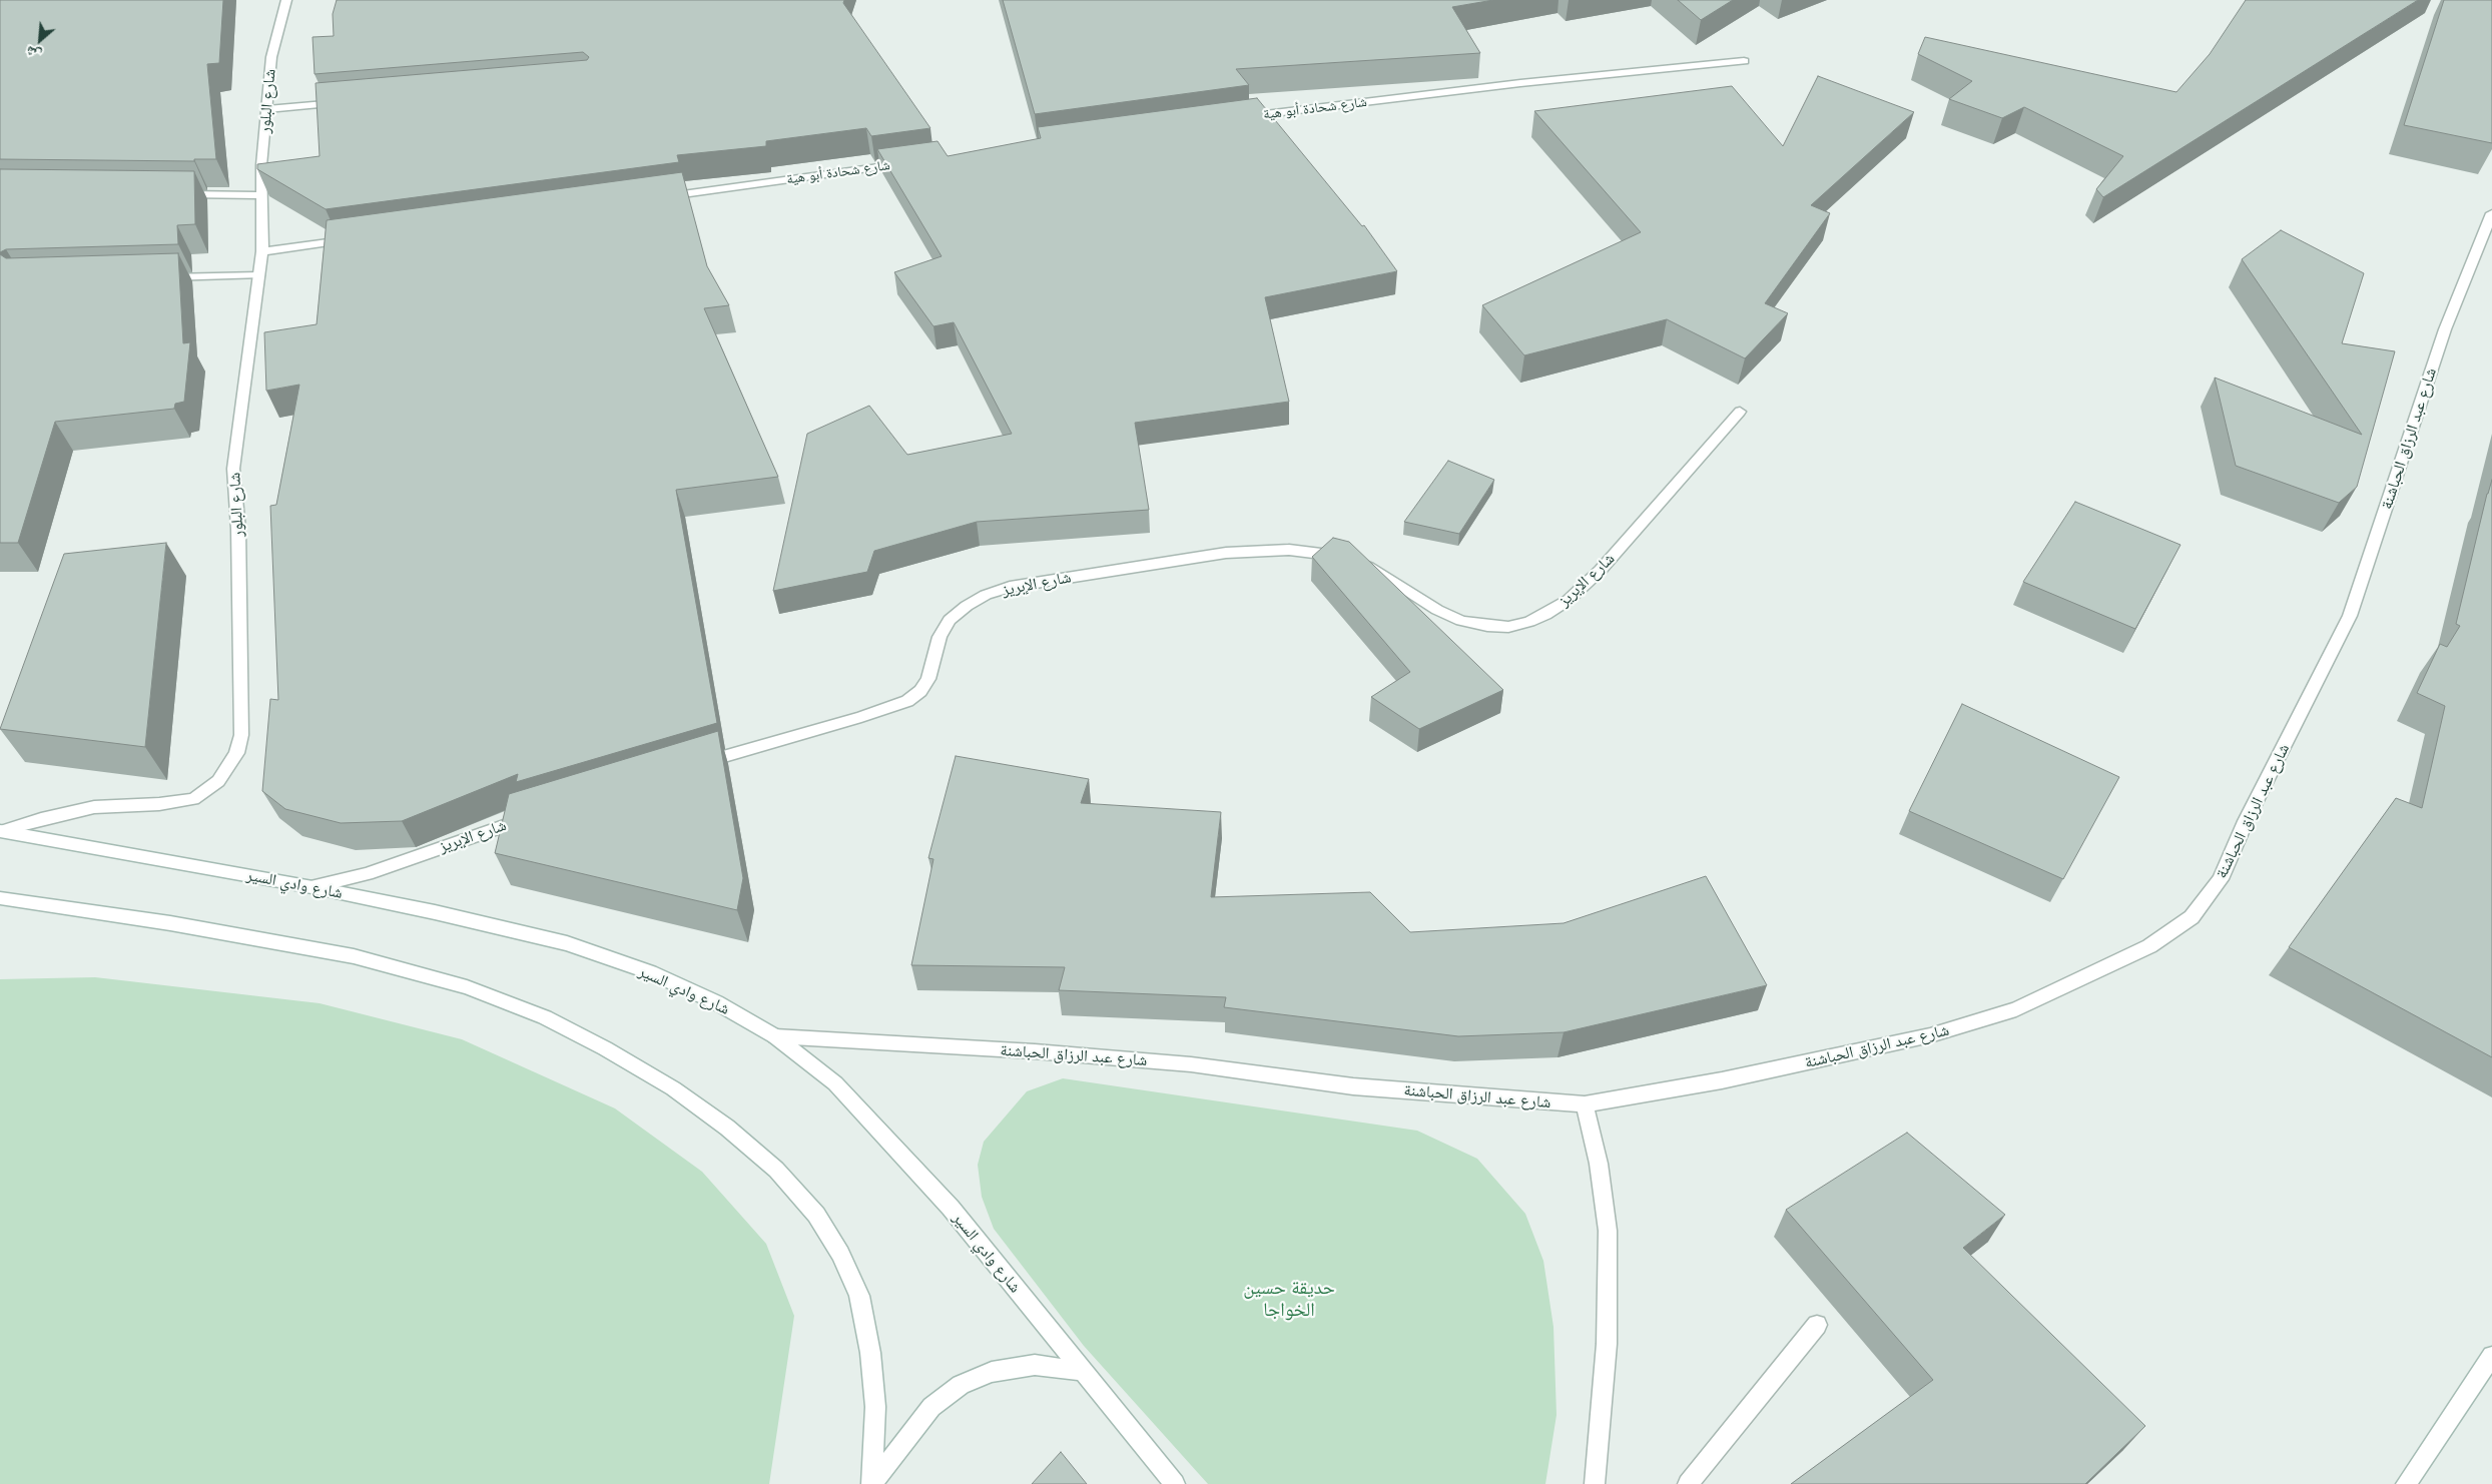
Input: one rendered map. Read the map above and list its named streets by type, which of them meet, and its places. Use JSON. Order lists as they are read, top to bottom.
{
  "streets": {
    "street": [
      "شارع البلور",
      "شارع شحادة أبو هية",
      "شارع عبد الرزاق الحباشنة",
      "شارع الإبريز",
      "شارع وادي السير"
    ]
  },
  "crossings": [
    ["شارع البلور", "شارع وادي السير"],
    ["شارع عبد الرزاق الحباشنة", "شارع وادي السير"],
    ["شارع الإبريز", "شارع وادي السير"]
  ],
  "parks": ["حديقة حسين الخواجا"],
  "north": "bottom left"
}
